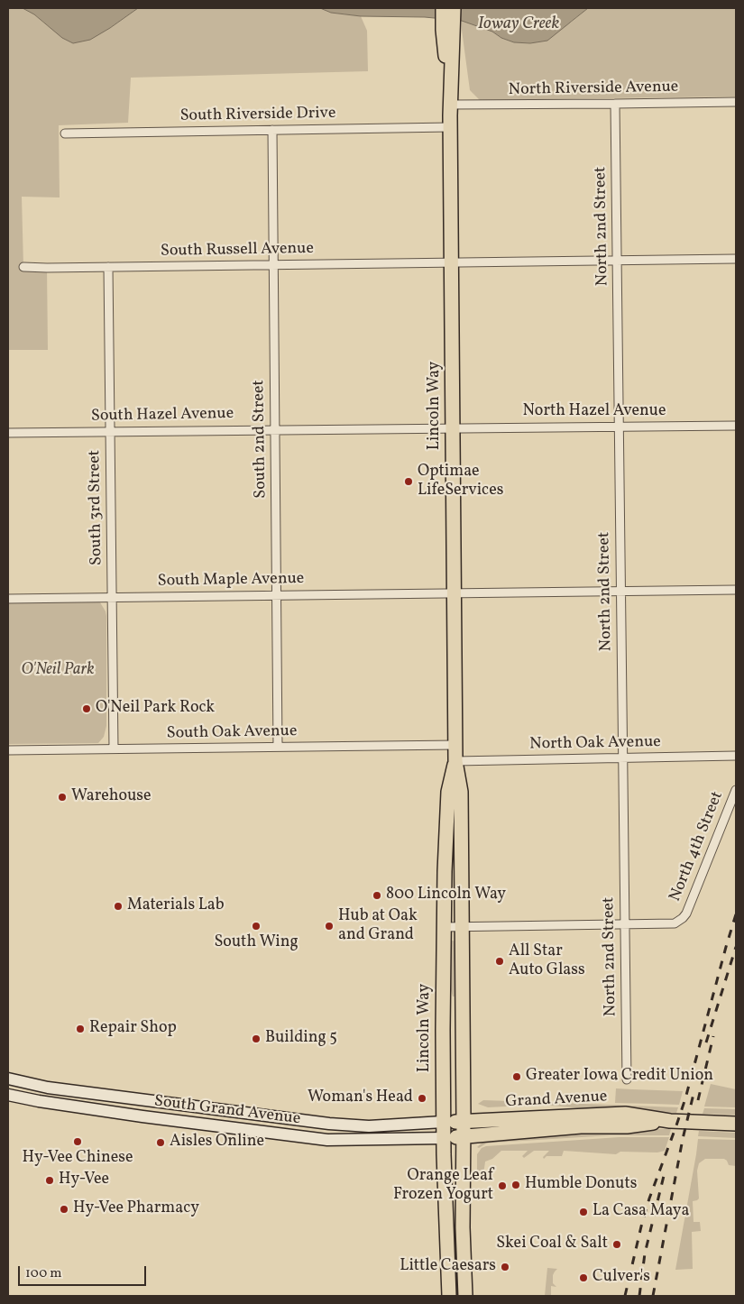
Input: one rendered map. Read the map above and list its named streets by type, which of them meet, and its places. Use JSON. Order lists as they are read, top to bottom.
{
  "streets": {
    "main road": ["Lincoln Way", "Grand Avenue"],
    "street": [
      "North Riverside Avenue",
      "South Riverside Drive",
      "North 2nd Street",
      "South Russell Avenue",
      "North Hazel Avenue",
      "South Hazel Avenue",
      "South 2nd Street",
      "South 3rd Street",
      "South Maple Avenue",
      "South Oak Avenue",
      "North Oak Avenue",
      "North 4th Street",
      "South Grand Avenue"
    ]
  },
  "crossings": [
    ["North Riverside Avenue", "North 2nd Street"],
    ["North Riverside Avenue", "Lincoln Way"],
    ["South Riverside Drive", "Lincoln Way"],
    ["South Riverside Drive", "South 2nd Street"],
    ["North 2nd Street", "South Russell Avenue"],
    ["North 2nd Street", "North Hazel Avenue"],
    ["North 2nd Street", "South Maple Avenue"],
    ["North 2nd Street", "North Oak Avenue"],
    ["North 2nd Street", "North 4th Street"],
    ["South Russell Avenue", "Lincoln Way"],
    ["South Russell Avenue", "South 2nd Street"],
    ["South Russell Avenue", "South 3rd Street"],
    ["Lincoln Way", "North Hazel Avenue"],
    ["Lincoln Way", "South Hazel Avenue"],
    ["Lincoln Way", "South Maple Avenue"],
    ["Lincoln Way", "South Oak Avenue"],
    ["Lincoln Way", "North Oak Avenue"],
    ["Lincoln Way", "North 4th Street"],
    ["Lincoln Way", "Grand Avenue"],
    ["Lincoln Way", "South Grand Avenue"],
    ["North Hazel Avenue", "South Hazel Avenue"],
    ["South Hazel Avenue", "South 2nd Street"],
    ["South Hazel Avenue", "South 3rd Street"],
    ["South 2nd Street", "South Maple Avenue"],
    ["South 2nd Street", "South Oak Avenue"],
    ["South 3rd Street", "South Maple Avenue"],
    ["South 3rd Street", "South Oak Avenue"],
    ["Grand Avenue", "South Grand Avenue"]
  ],
  "water": ["Ioway Creek"],
  "parks": ["O'Neil Park"],
  "places": [
    "Optimae LifeServices",
    "O'Neil Park Rock",
    "Warehouse",
    "800 Lincoln Way",
    "Materials Lab",
    "South Wing",
    "Hub at Oak and Grand",
    "All Star Auto Glass",
    "Repair Shop",
    "Building 5",
    "Greater Iowa Credit Union",
    "Woman's Head",
    "Hy-Vee Chinese",
    "Aisles Online",
    "Hy-Vee",
    "Humble Donuts",
    "Orange Leaf Frozen Yogurt",
    "Hy-Vee Pharmacy",
    "La Casa Maya",
    "Skei Coal & Salt",
    "Little Caesars",
    "Culver's"
  ],
  "scale_bar": "100 m"
}
